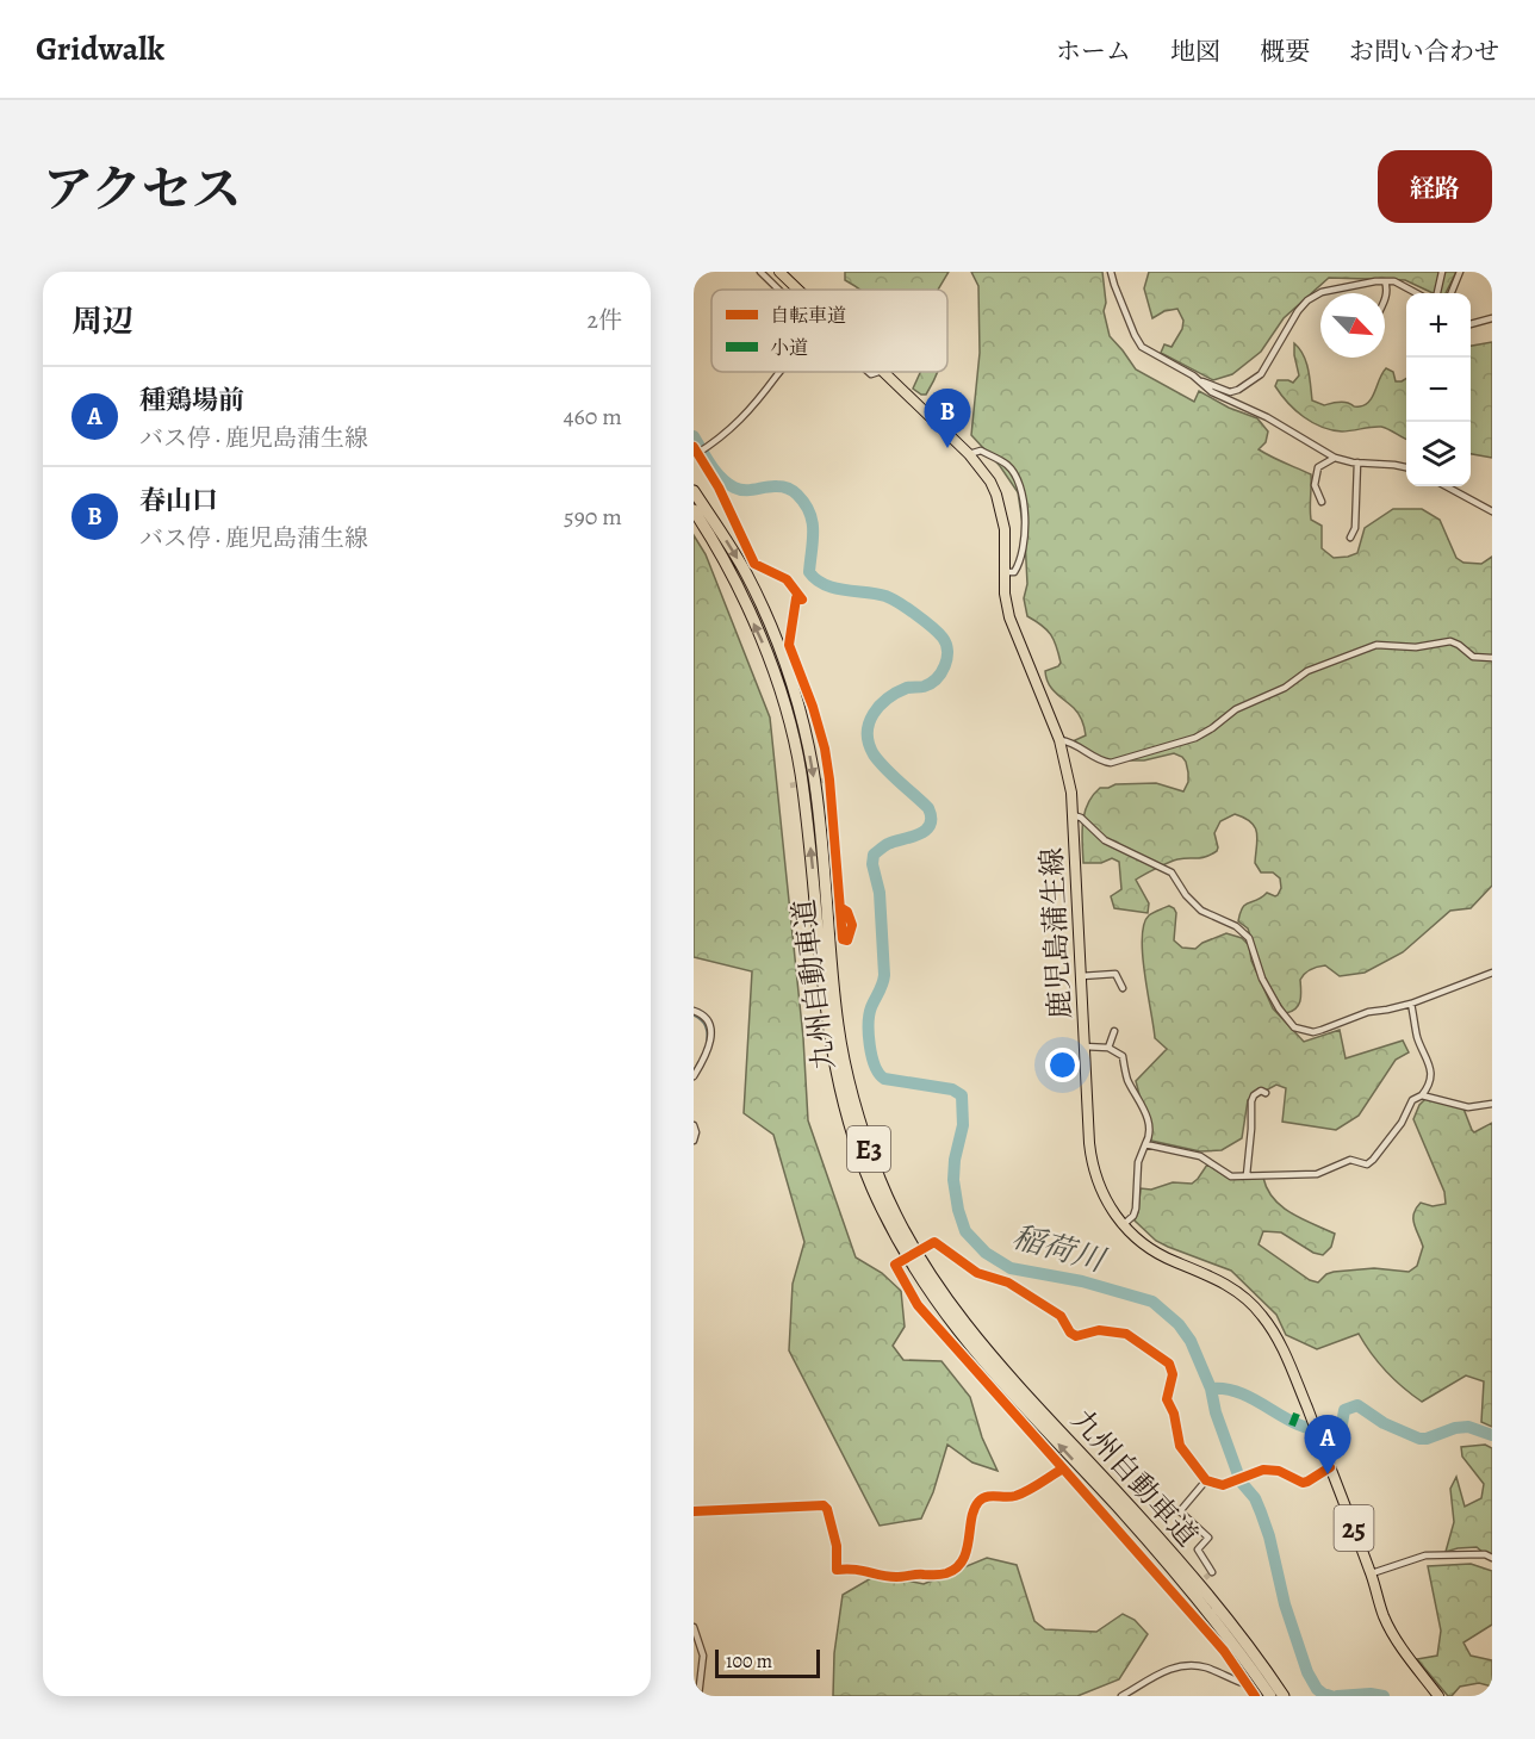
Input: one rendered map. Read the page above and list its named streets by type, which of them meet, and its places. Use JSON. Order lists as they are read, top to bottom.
{
  "streets": {
    "highway": ["九州自動車道", "E3"],
    "main road": ["鹿児島蒲生線", "25"]
  },
  "water": ["稲荷川"],
  "legend": ["自転車道", "小道"],
  "scale_bar": "100 m",
  "north": "bottom right",
  "page": {
    "header": "Gridwalk",
    "nav": [
      "ホーム",
      "地図",
      "概要",
      "お問い合わせ"
    ],
    "title": "アクセス",
    "buttons": "経路",
    "heading": ["周辺", "2件"],
    "map_buttons": ["+", "−"],
    "list": [
      {
        "mark": "A",
        "name": "種鶏場前",
        "note": "バス停 · 鹿児島蒲生線",
        "value": "460 m"
      },
      {
        "mark": "B",
        "name": "春山口",
        "note": "バス停 · 鹿児島蒲生線",
        "value": "590 m"
      }
    ],
    "pins": ["B", "A"],
    "scale": "100 m"
  }
}
